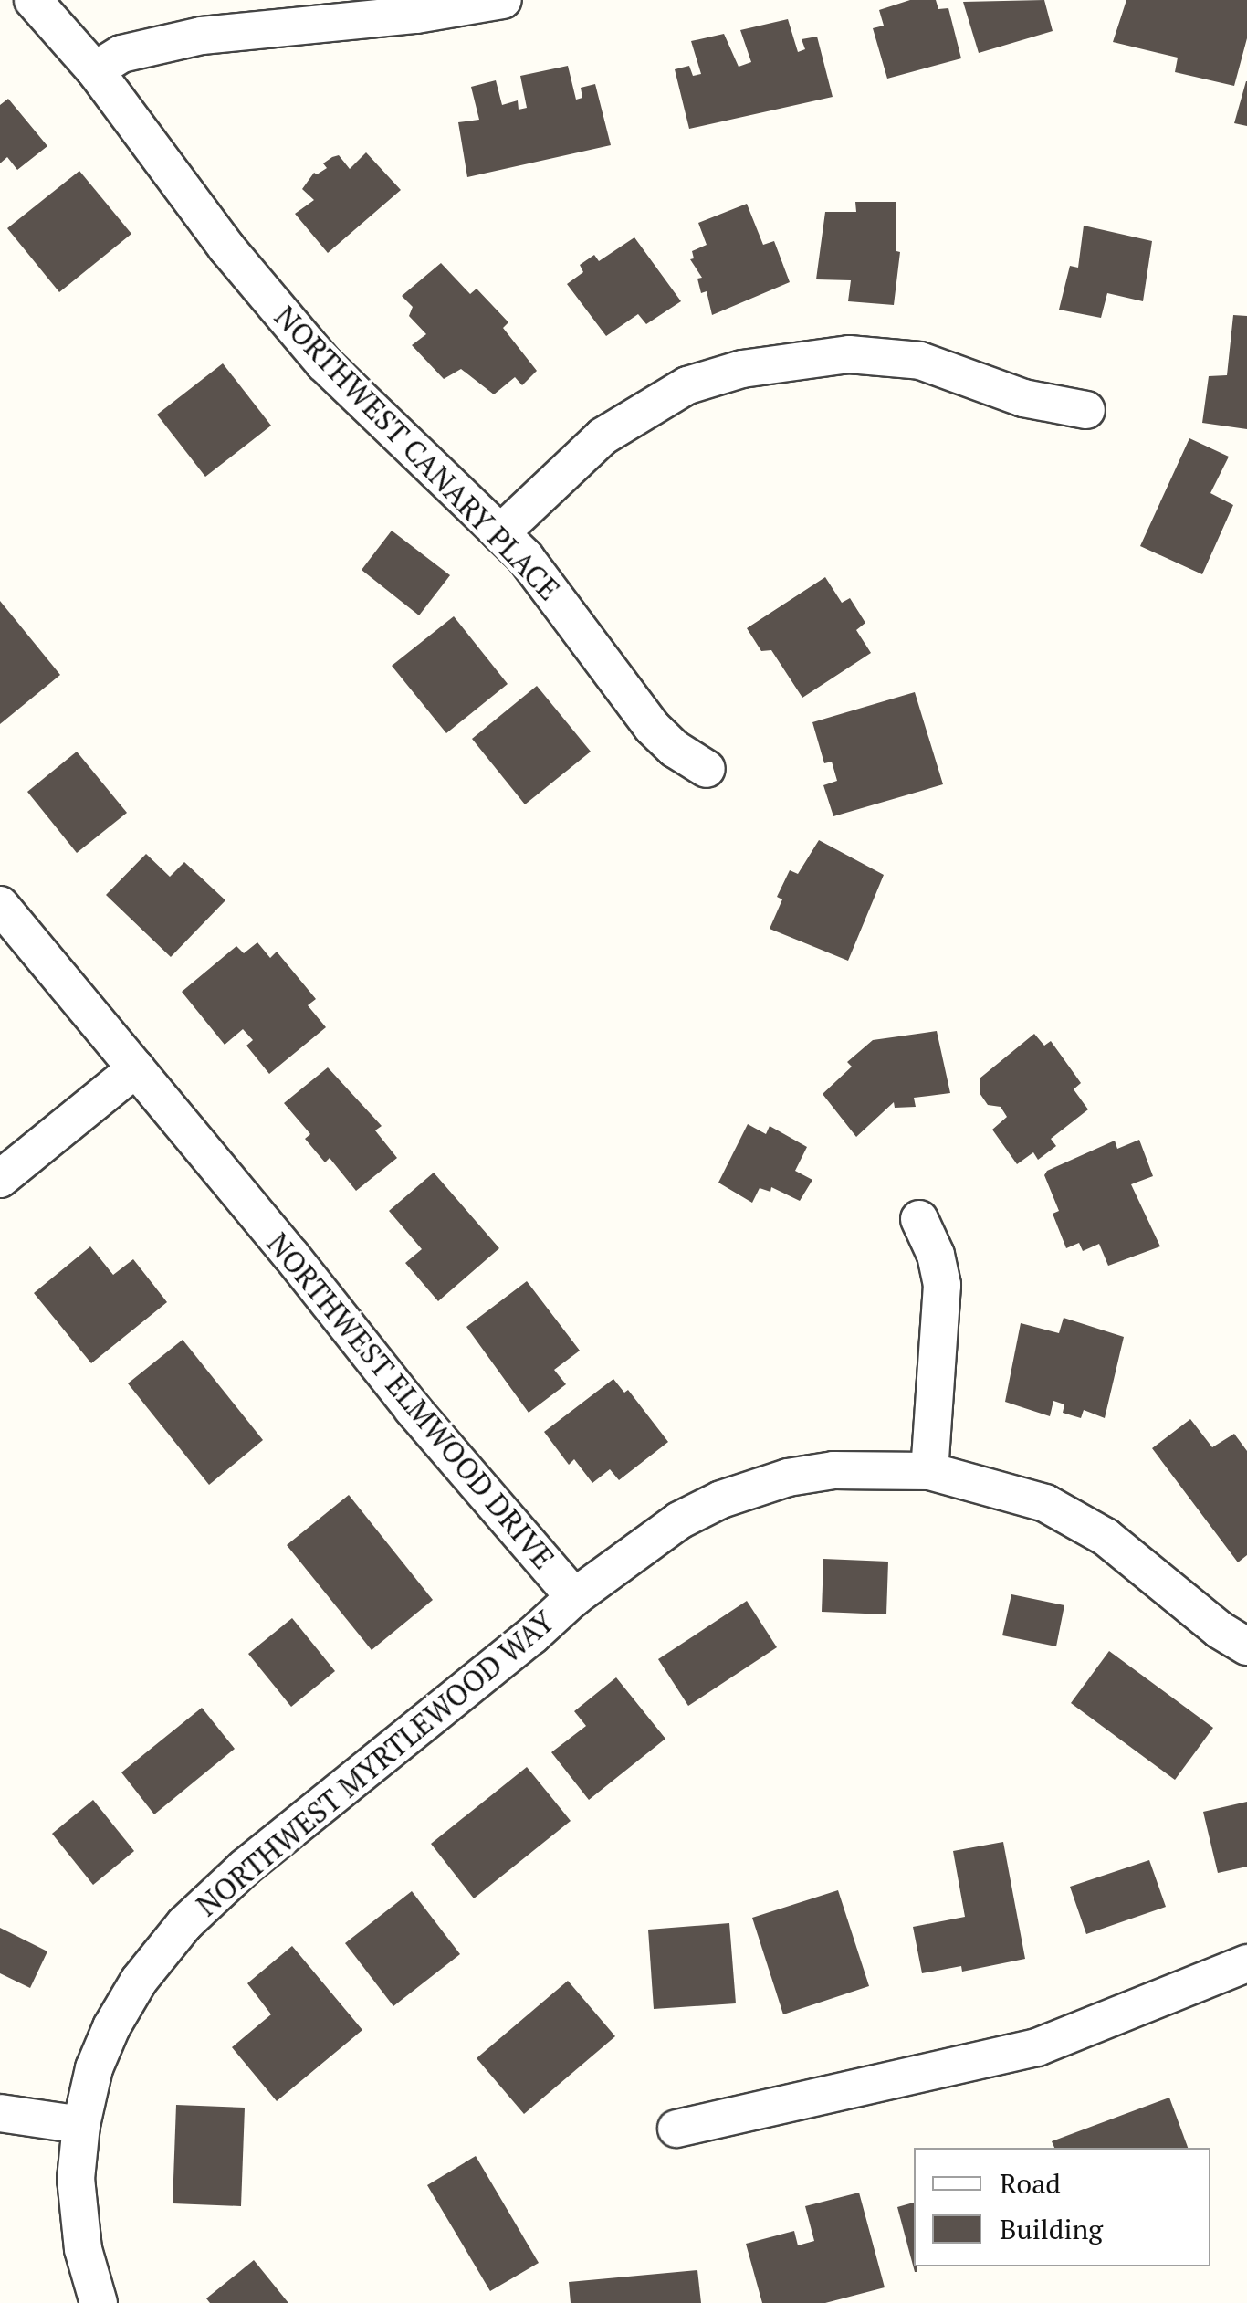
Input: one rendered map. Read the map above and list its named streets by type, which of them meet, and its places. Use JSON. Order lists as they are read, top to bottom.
{
  "streets": {
    "street": ["NORTHWEST CANARY PLACE", "NORTHWEST ELMWOOD DRIVE", "NORTHWEST MYRTLEWOOD WAY"]
  },
  "crossings": [
    ["NORTHWEST ELMWOOD DRIVE", "NORTHWEST MYRTLEWOOD WAY"]
  ],
  "legend": ["Road", "Building"]
}
